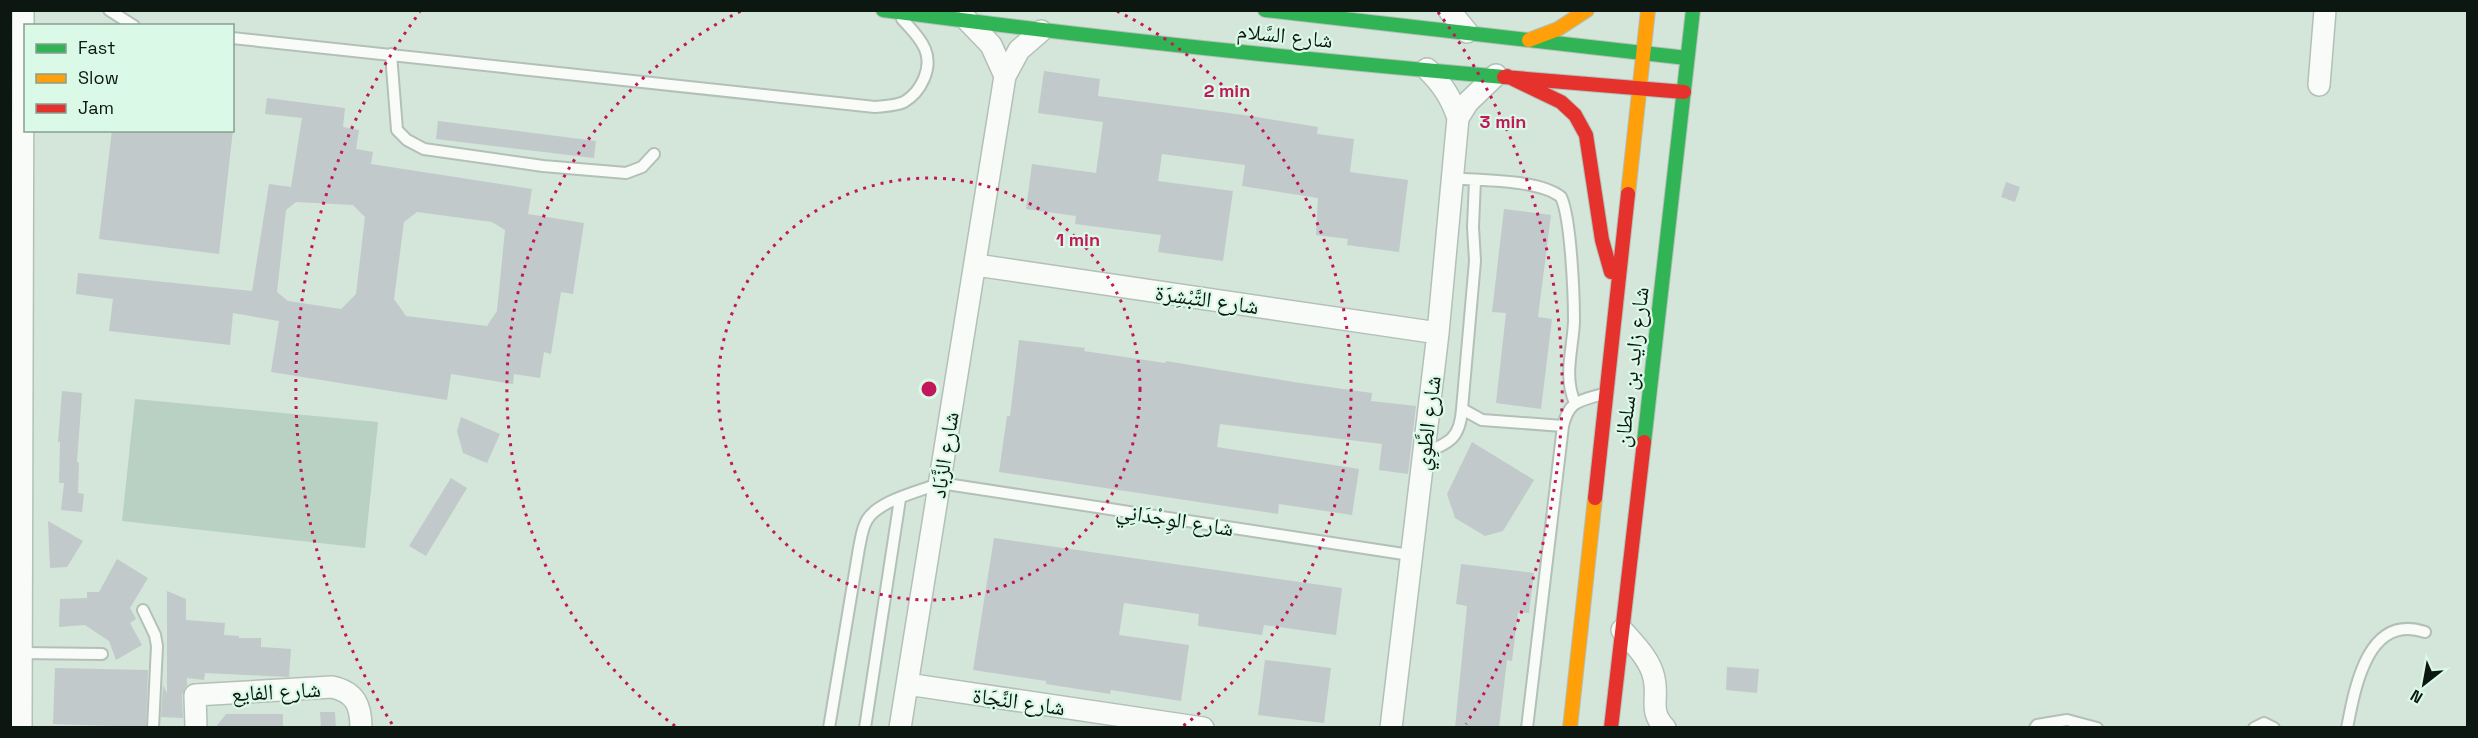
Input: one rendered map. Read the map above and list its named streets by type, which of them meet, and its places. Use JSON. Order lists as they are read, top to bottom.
{
  "streets": {
    "main road": ["شارع السَّلام", "شارع زايد بن سلطان"],
    "street": [
      "شارع التَّبْشِرَة",
      "شارع الطَّوِي",
      "شارع الزَّبَاد",
      "شارع الفايع",
      "شارع النَّجَاة"
    ],
    "lane": ["شارع الوِجْدَانِي"]
  },
  "crossings": [
    ["شارع السَّلام", "شارع زايد بن سلطان"],
    ["شارع السَّلام", "شارع الطَّوِي"],
    ["شارع السَّلام", "شارع الزَّبَاد"],
    ["شارع التَّبْشِرَة", "شارع الطَّوِي"],
    ["شارع التَّبْشِرَة", "شارع الزَّبَاد"],
    ["شارع الطَّوِي", "شارع الوِجْدَانِي"],
    ["شارع الزَّبَاد", "شارع الوِجْدَانِي"],
    ["شارع الزَّبَاد", "شارع النَّجَاة"]
  ],
  "legend": ["Fast", "Slow", "Jam"],
  "north": "bottom left",
  "rings": ["2 min", "3 min", "1 min"]
}
